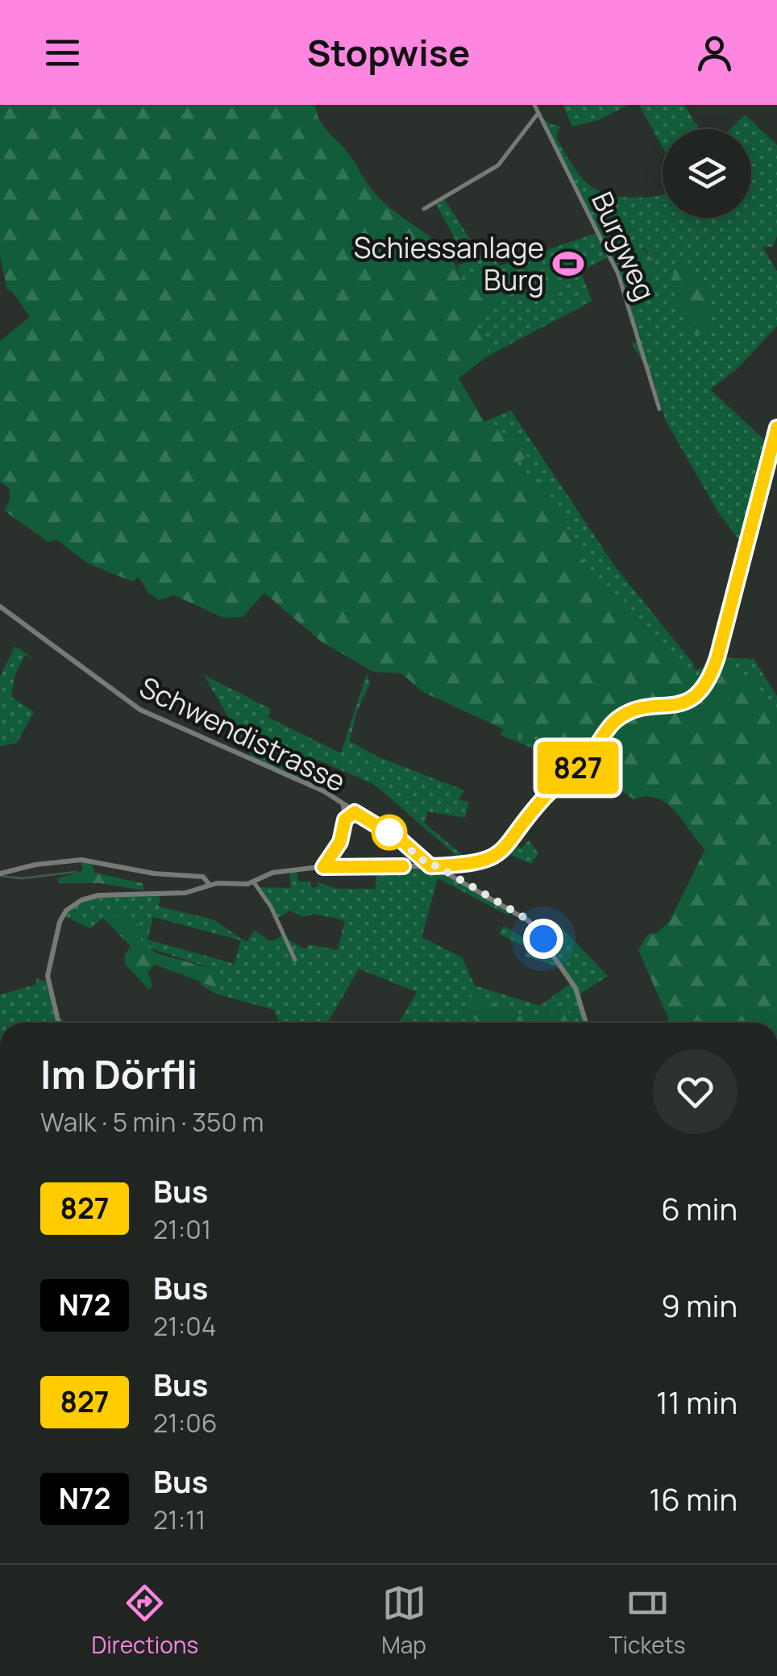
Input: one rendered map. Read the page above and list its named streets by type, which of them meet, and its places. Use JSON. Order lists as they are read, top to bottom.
{
  "streets": {
    "street": ["Burgweg", "Schwendistrasse"]
  },
  "places": {
    "sports": ["Schiessanlage Burg"]
  },
  "lines": ["bus line 827"],
  "page": {
    "header": "Stopwise",
    "on_map": "827",
    "heading": ["Im Dörfli", "Walk · 5 min · 350 m"],
    "list": [
      {
        "mark": "827",
        "name": "Bus",
        "note": "21:01",
        "value": "6 min"
      },
      {
        "mark": "N72",
        "name": "Bus",
        "note": "21:04",
        "value": "9 min"
      },
      {
        "mark": "827",
        "name": "Bus",
        "note": "21:06",
        "value": "11 min"
      },
      {
        "mark": "N72",
        "name": "Bus",
        "note": "21:11",
        "value": "16 min"
      }
    ],
    "tabs": ["Directions", "Map", "Tickets"]
  }
}
